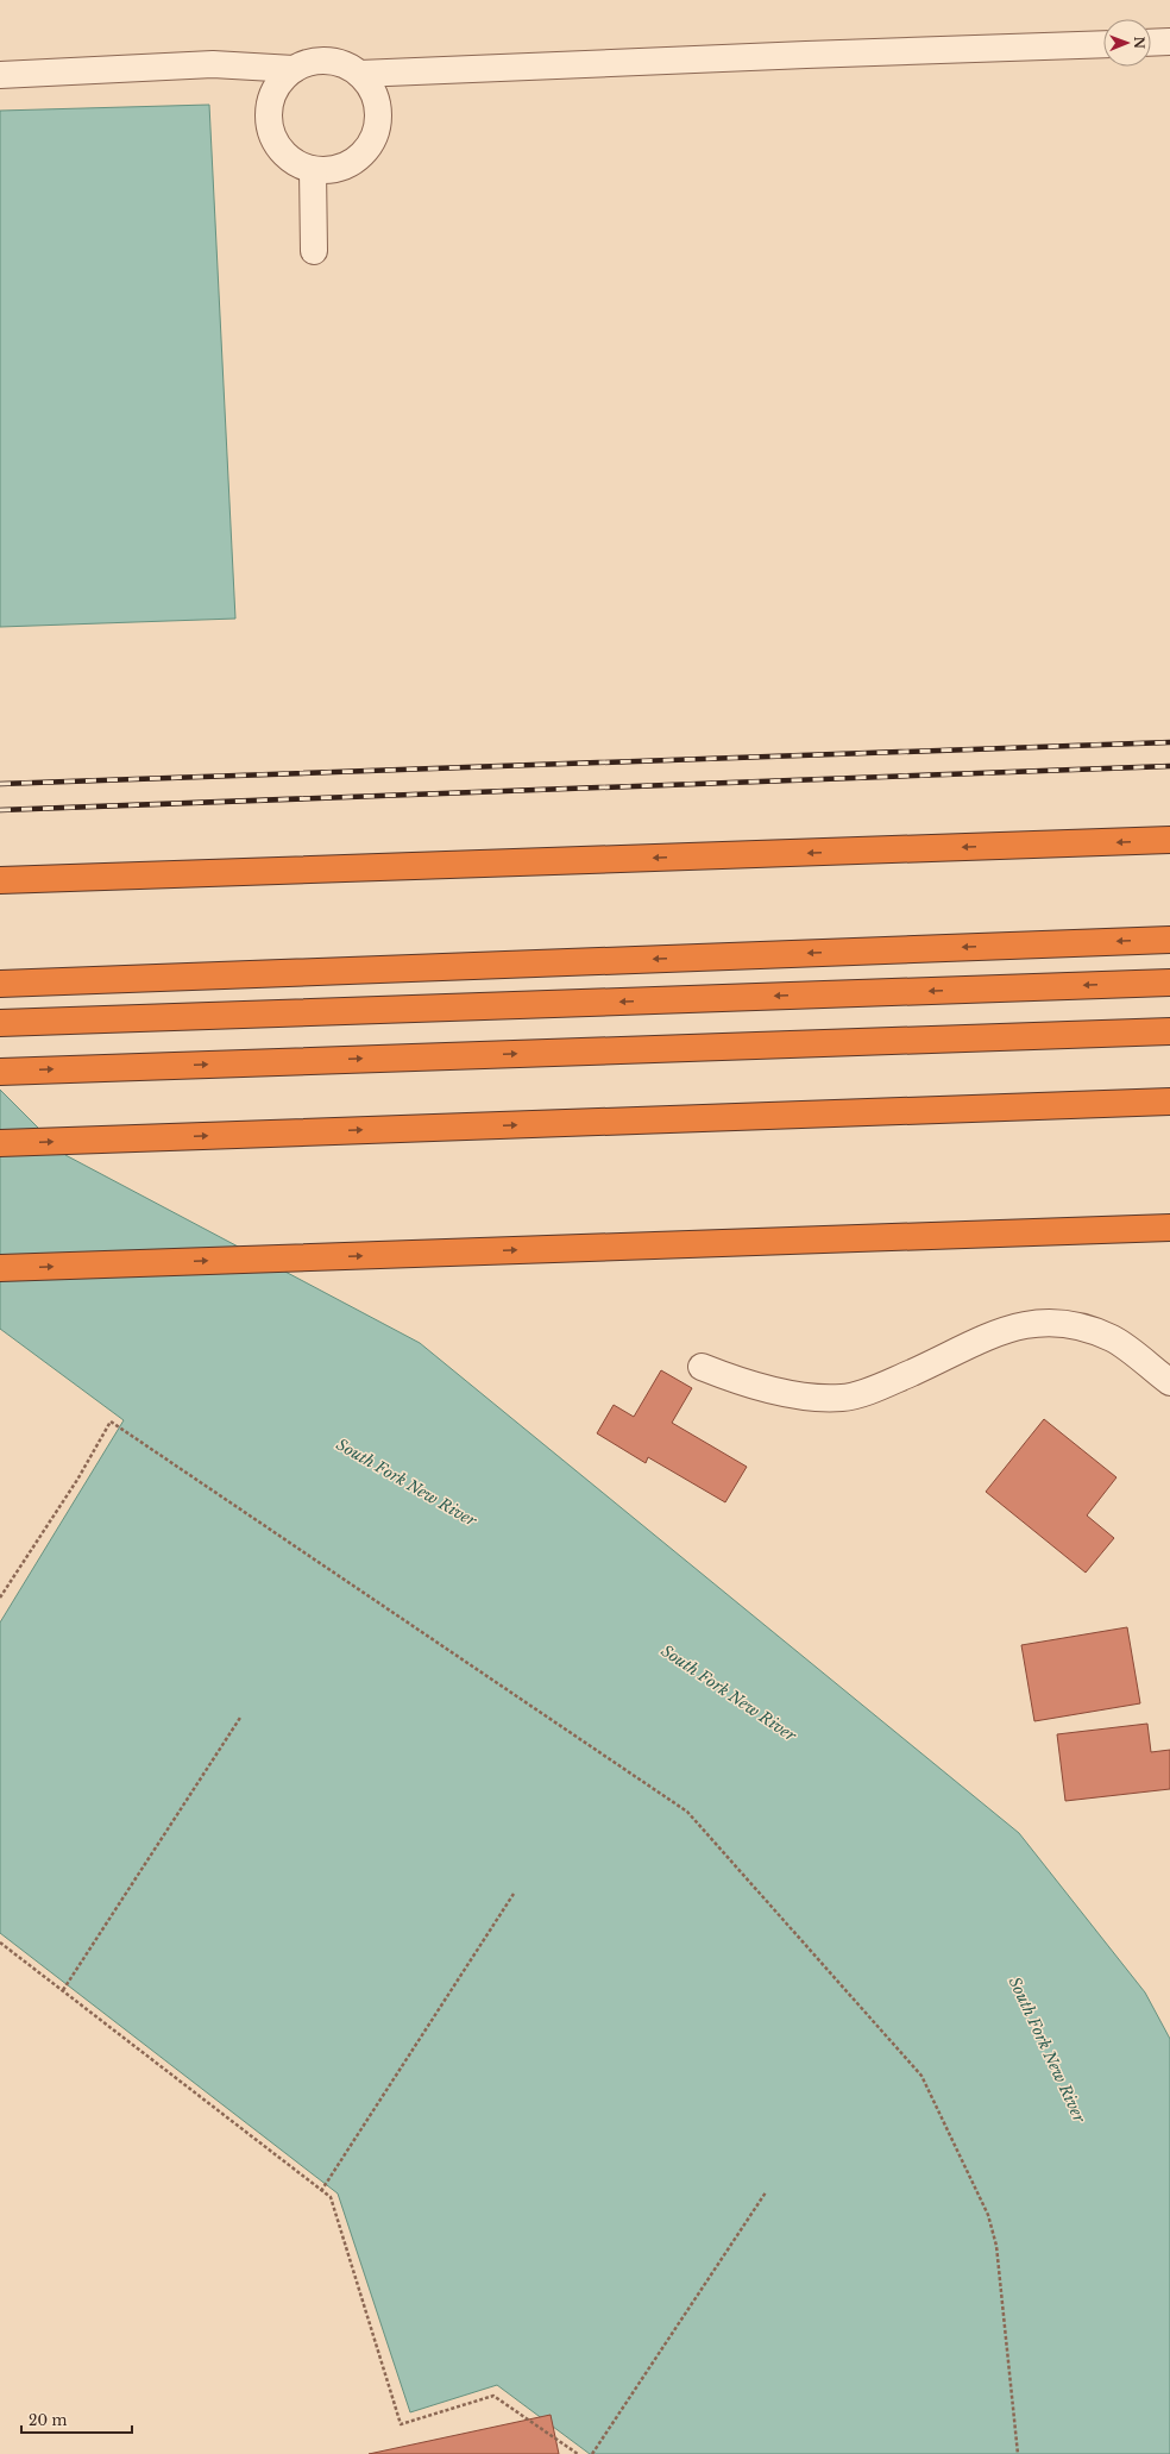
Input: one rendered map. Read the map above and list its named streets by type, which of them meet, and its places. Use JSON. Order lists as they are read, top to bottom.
{
  "water": ["South Fork New River"],
  "scale_bar": "20 m",
  "north": "right"
}
